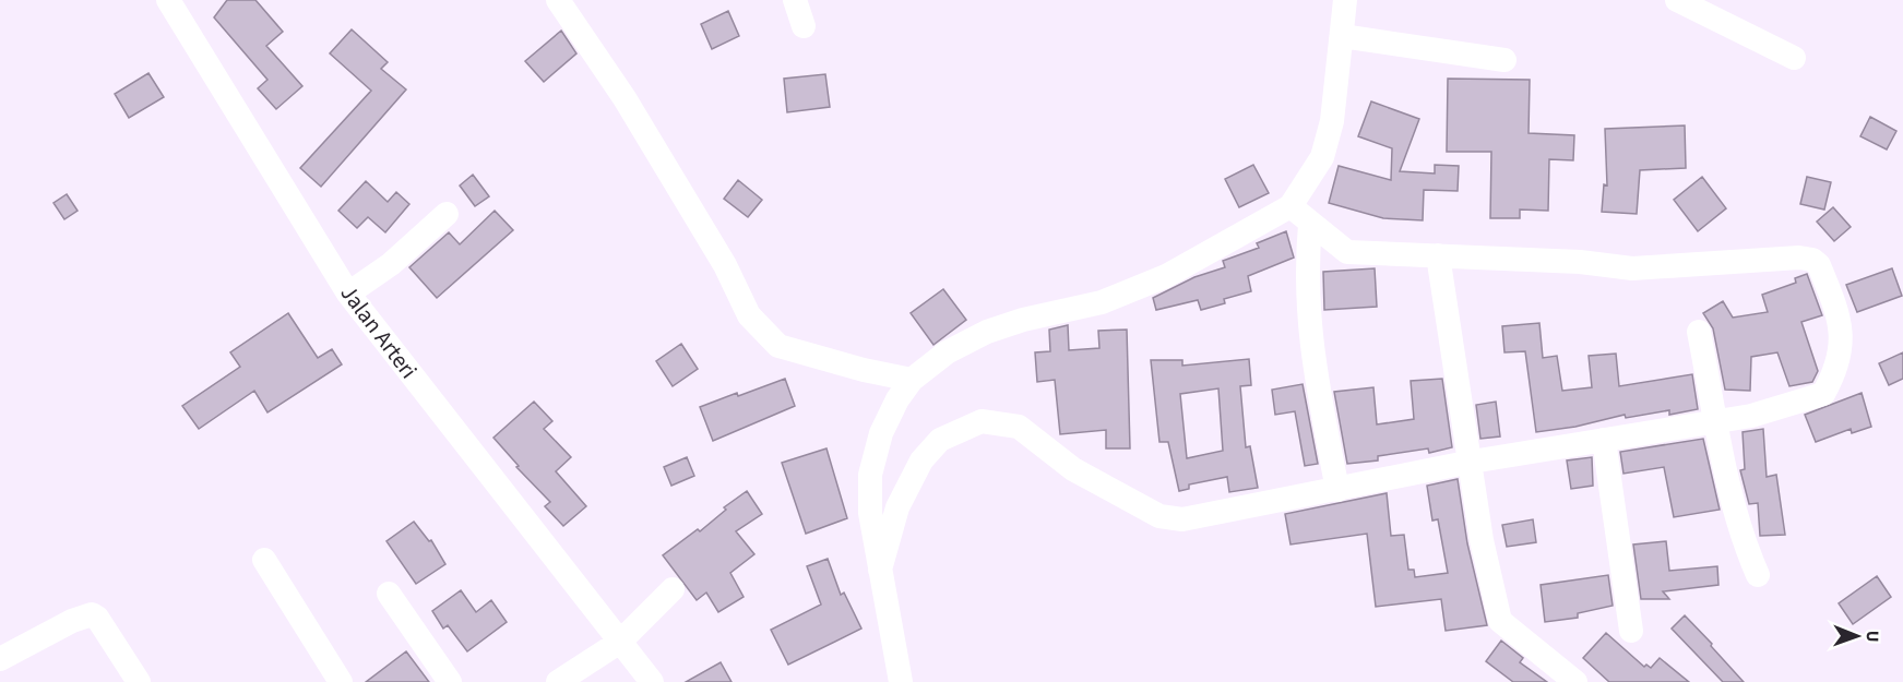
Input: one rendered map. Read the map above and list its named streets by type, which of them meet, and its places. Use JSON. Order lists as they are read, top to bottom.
{
  "streets": {
    "street": ["Jalan Arteri"]
  },
  "north": "right"
}
